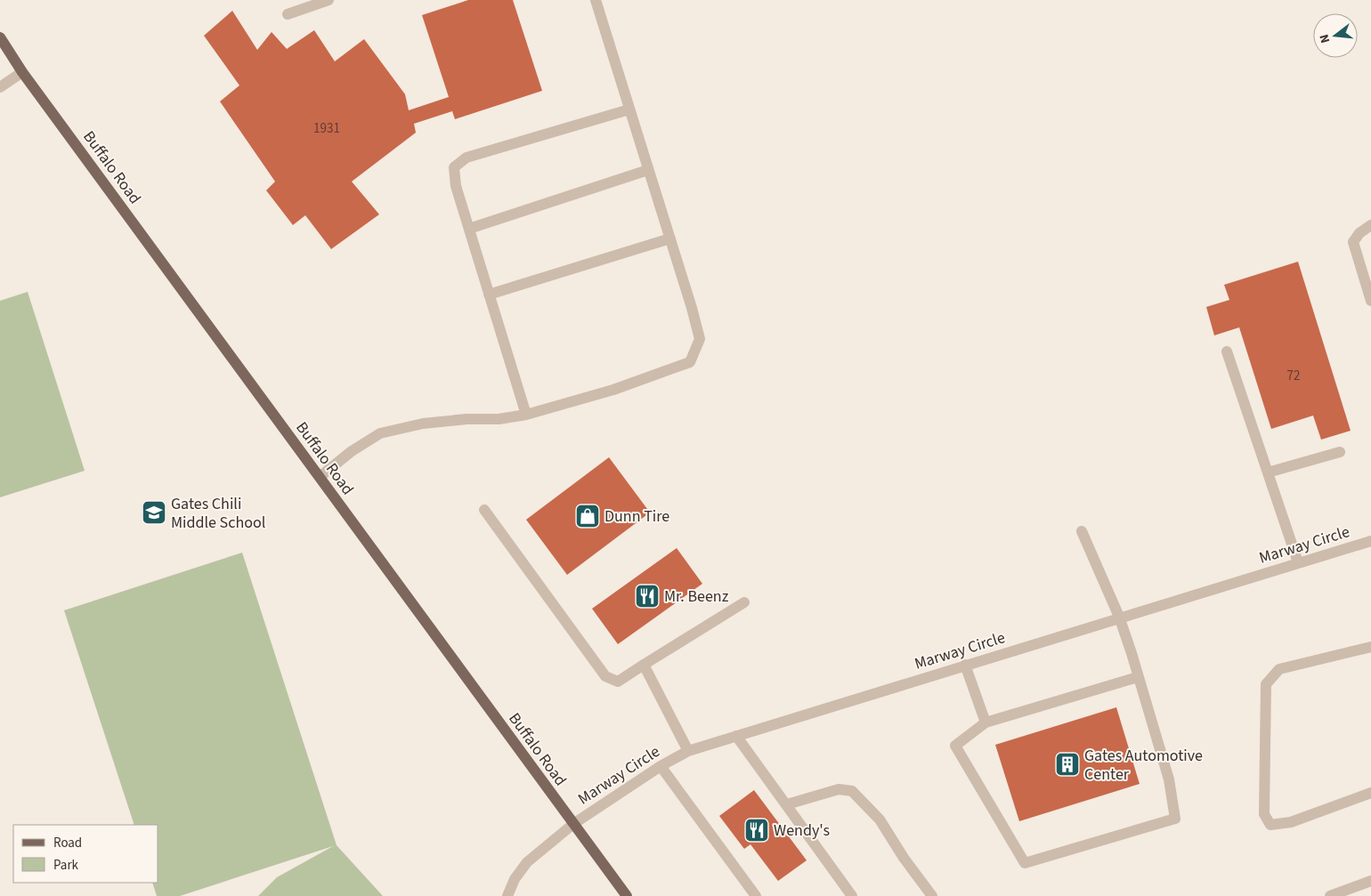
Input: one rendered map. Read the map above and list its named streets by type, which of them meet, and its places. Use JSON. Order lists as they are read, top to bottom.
{
  "streets": {
    "main road": ["Buffalo Road"],
    "street": ["Marway Circle"]
  },
  "crossings": [
    ["Buffalo Road", "Marway Circle"]
  ],
  "places": {
    "school or university": ["Gates Chili Middle School"],
    "shop": ["Dunn Tire"],
    "restaurant": ["Mr. Beenz", "Wendy's"],
    "building": ["Gates Automotive Center"]
  },
  "house_numbers": ["1931", "72"],
  "legend": ["Road", "Park"],
  "north": "left"
}
